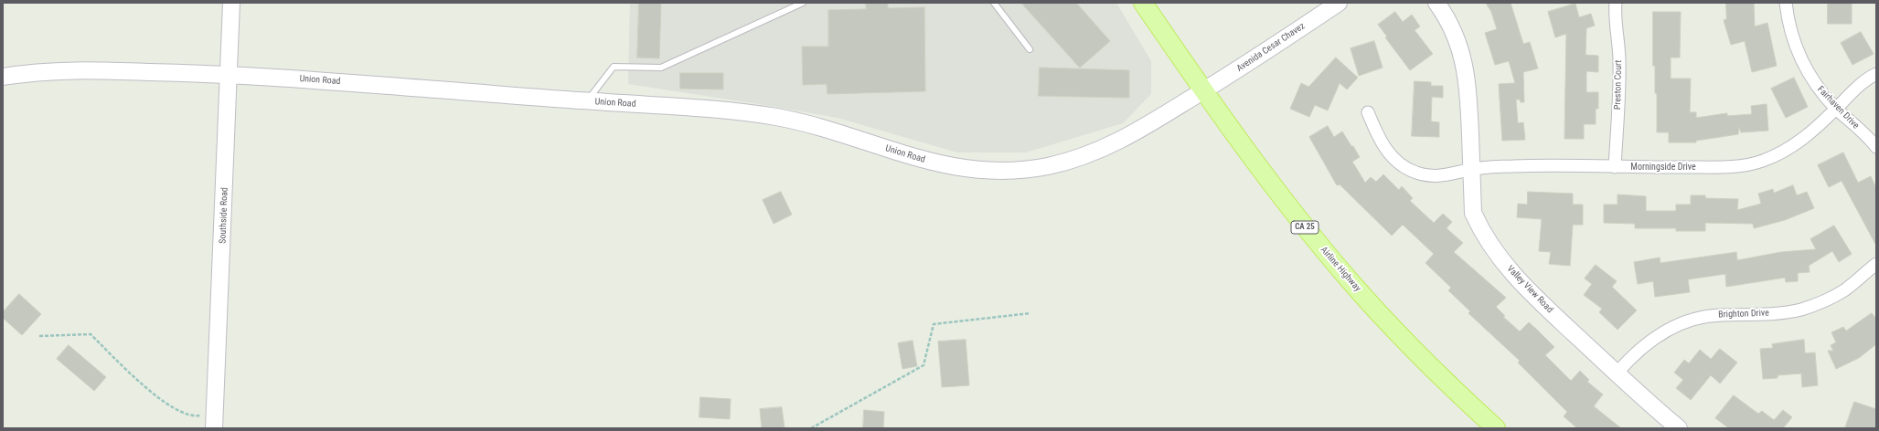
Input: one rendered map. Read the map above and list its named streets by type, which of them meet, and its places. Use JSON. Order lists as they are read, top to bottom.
{
  "streets": {
    "main road": ["CA 25", "Airline Highway"],
    "street": [
      "Avenida Cesar Chavez",
      "Union Road",
      "Preston Court",
      "Fairhaven Drive",
      "Morningside Drive",
      "Southside Road",
      "Valley View Road",
      "Brighton Drive"
    ]
  },
  "crossings": [
    ["Avenida Cesar Chavez", "Union Road"],
    ["Avenida Cesar Chavez", "Airline Highway"],
    ["Union Road", "Southside Road"],
    ["Union Road", "Airline Highway"],
    ["Preston Court", "Morningside Drive"],
    ["Fairhaven Drive", "Morningside Drive"],
    ["Morningside Drive", "Valley View Road"],
    ["Valley View Road", "Brighton Drive"]
  ]
}
